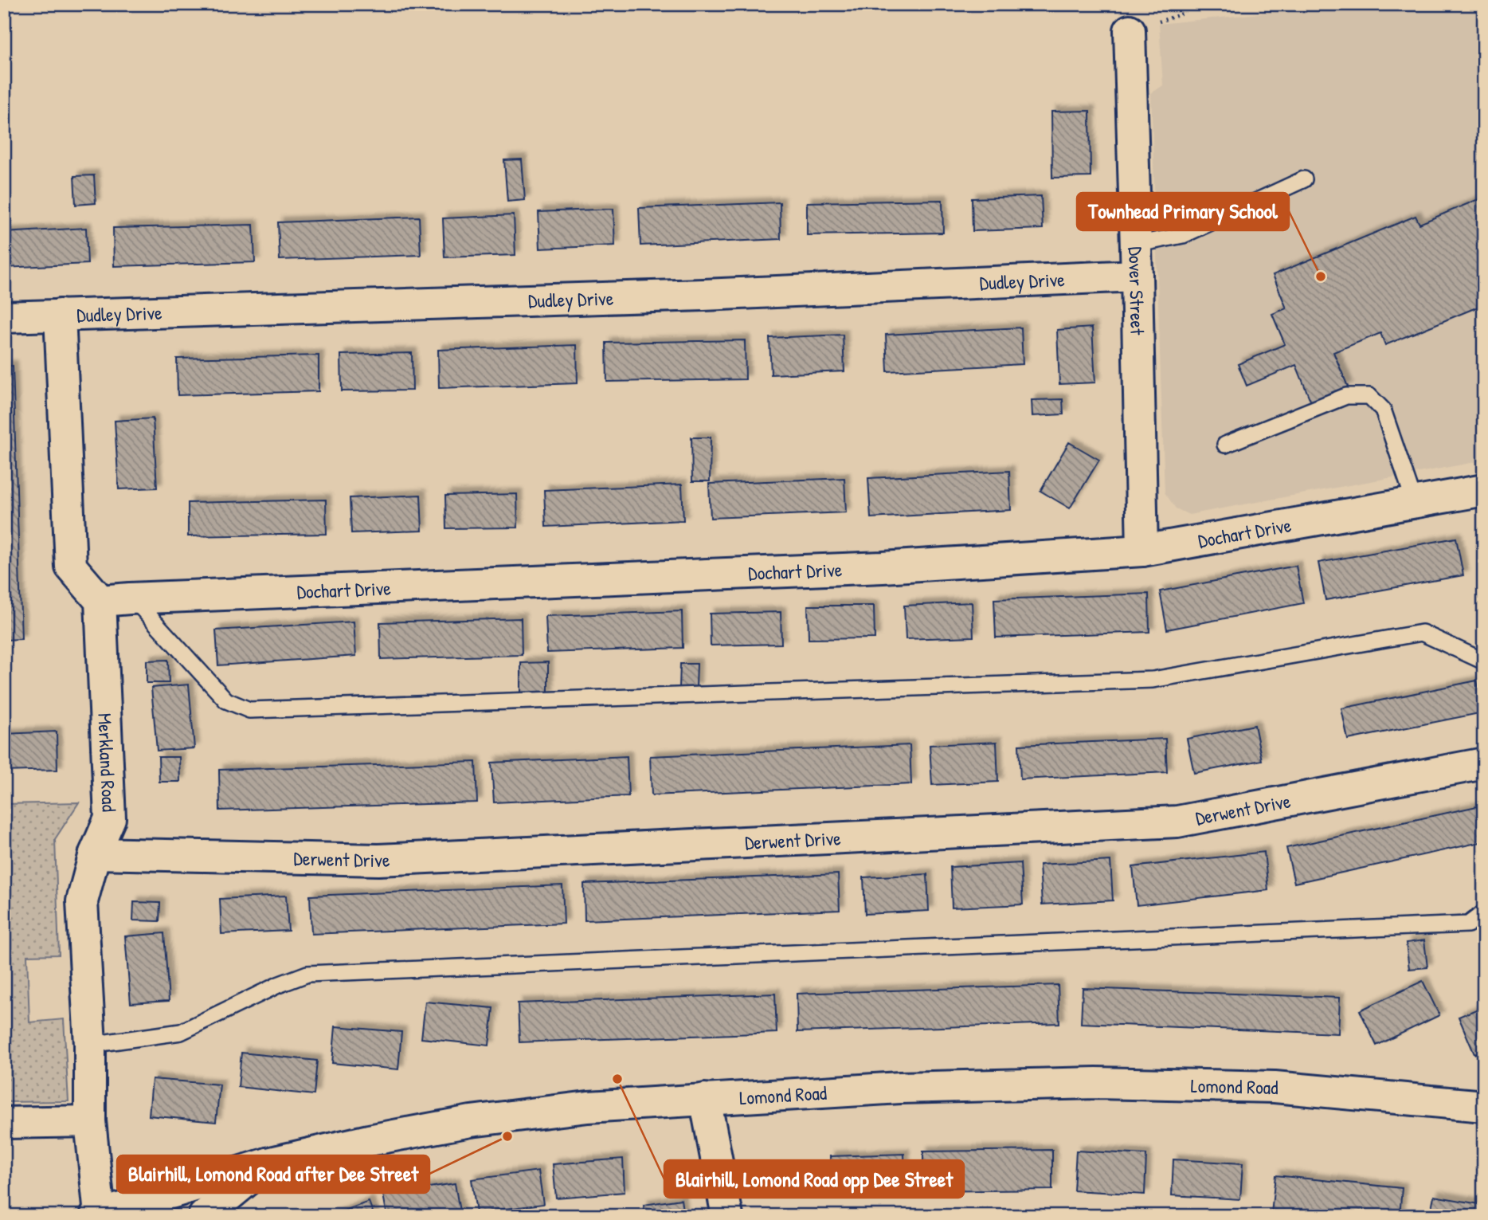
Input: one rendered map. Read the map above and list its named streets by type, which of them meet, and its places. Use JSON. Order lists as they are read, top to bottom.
{
  "streets": {
    "street": [
      "Dudley Drive",
      "Dover Street",
      "Dochart Drive",
      "Merkland Road",
      "Derwent Drive",
      "Lomond Road"
    ]
  },
  "crossings": [
    ["Dudley Drive", "Dover Street"],
    ["Dover Street", "Dochart Drive"],
    ["Dochart Drive", "Merkland Road"],
    ["Merkland Road", "Derwent Drive"],
    ["Merkland Road", "Lomond Road"]
  ],
  "places": ["Townhead Primary School", "Blairhill, Lomond Road opp Dee Street", "Blairhill, Lomond Road after Dee Street"]
}
